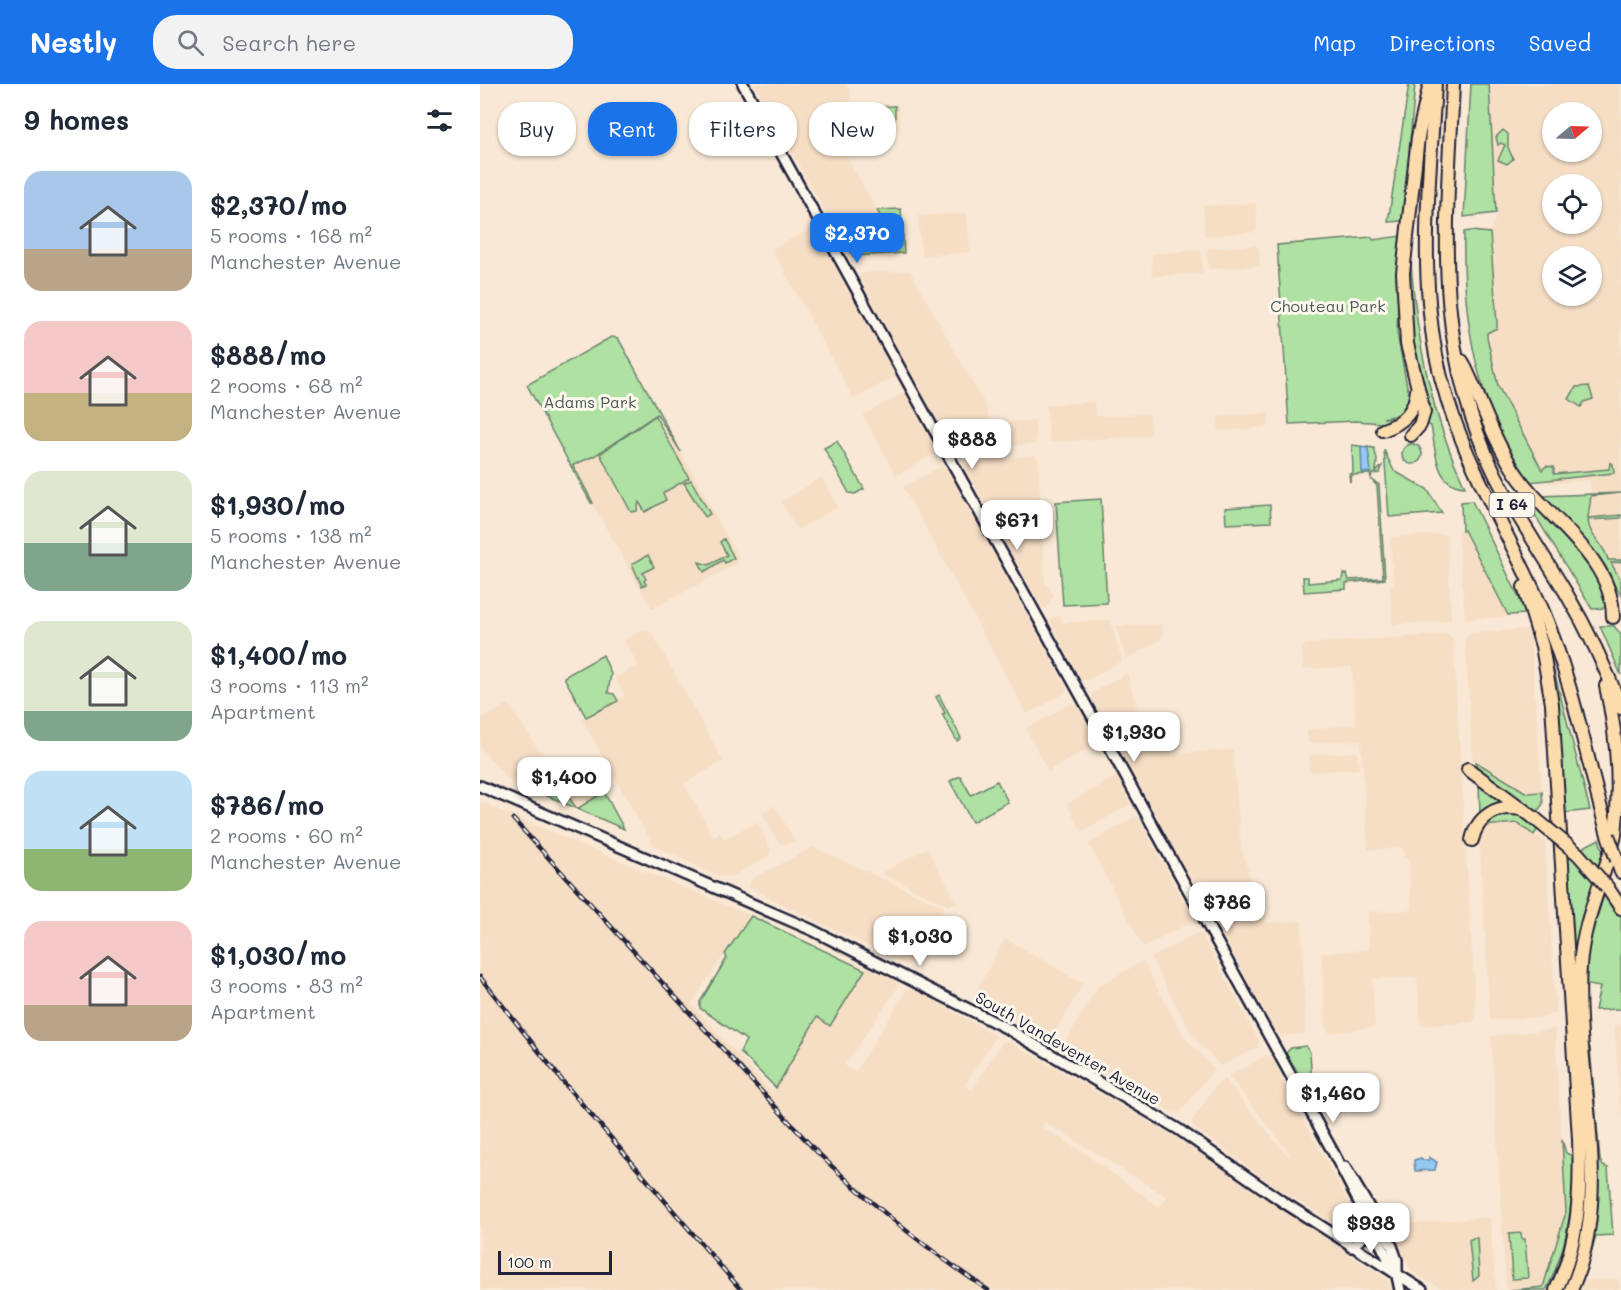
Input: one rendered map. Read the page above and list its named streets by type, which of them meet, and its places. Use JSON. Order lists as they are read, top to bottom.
{
  "streets": {
    "highway": ["I 64"],
    "main road": ["South Vandeventer Avenue"]
  },
  "parks": ["Chouteau Park", "Adams Park"],
  "scale_bar": "100 m",
  "north": "right",
  "page": {
    "header": "Nestly",
    "search": "Search here",
    "nav": ["Map", "Directions", "Saved"],
    "heading": "9 homes",
    "chip": [
      "Buy",
      "Rent",
      "Filters",
      "New"
    ],
    "list": [
      {
        "name": "$2,370/mo",
        "note": "5 rooms · 168 m² · Manchester Avenue"
      },
      {
        "name": "$888/mo",
        "note": "2 rooms · 68 m² · Manchester Avenue"
      },
      {
        "name": "$1,930/mo",
        "note": "5 rooms · 138 m² · Manchester Avenue"
      },
      {
        "name": "$1,400/mo",
        "note": "3 rooms · 113 m² · Apartment"
      },
      {
        "name": "$786/mo",
        "note": "2 rooms · 60 m² · Manchester Avenue"
      },
      {
        "name": "$1,030/mo",
        "note": "3 rooms · 83 m² · Apartment"
      }
    ],
    "price": [
      "$2,370",
      "$888",
      "$671",
      "$1,930",
      "$1,400",
      "$786",
      "$1,030",
      "$1,460",
      "$938"
    ],
    "scale": "100 m"
  }
}
